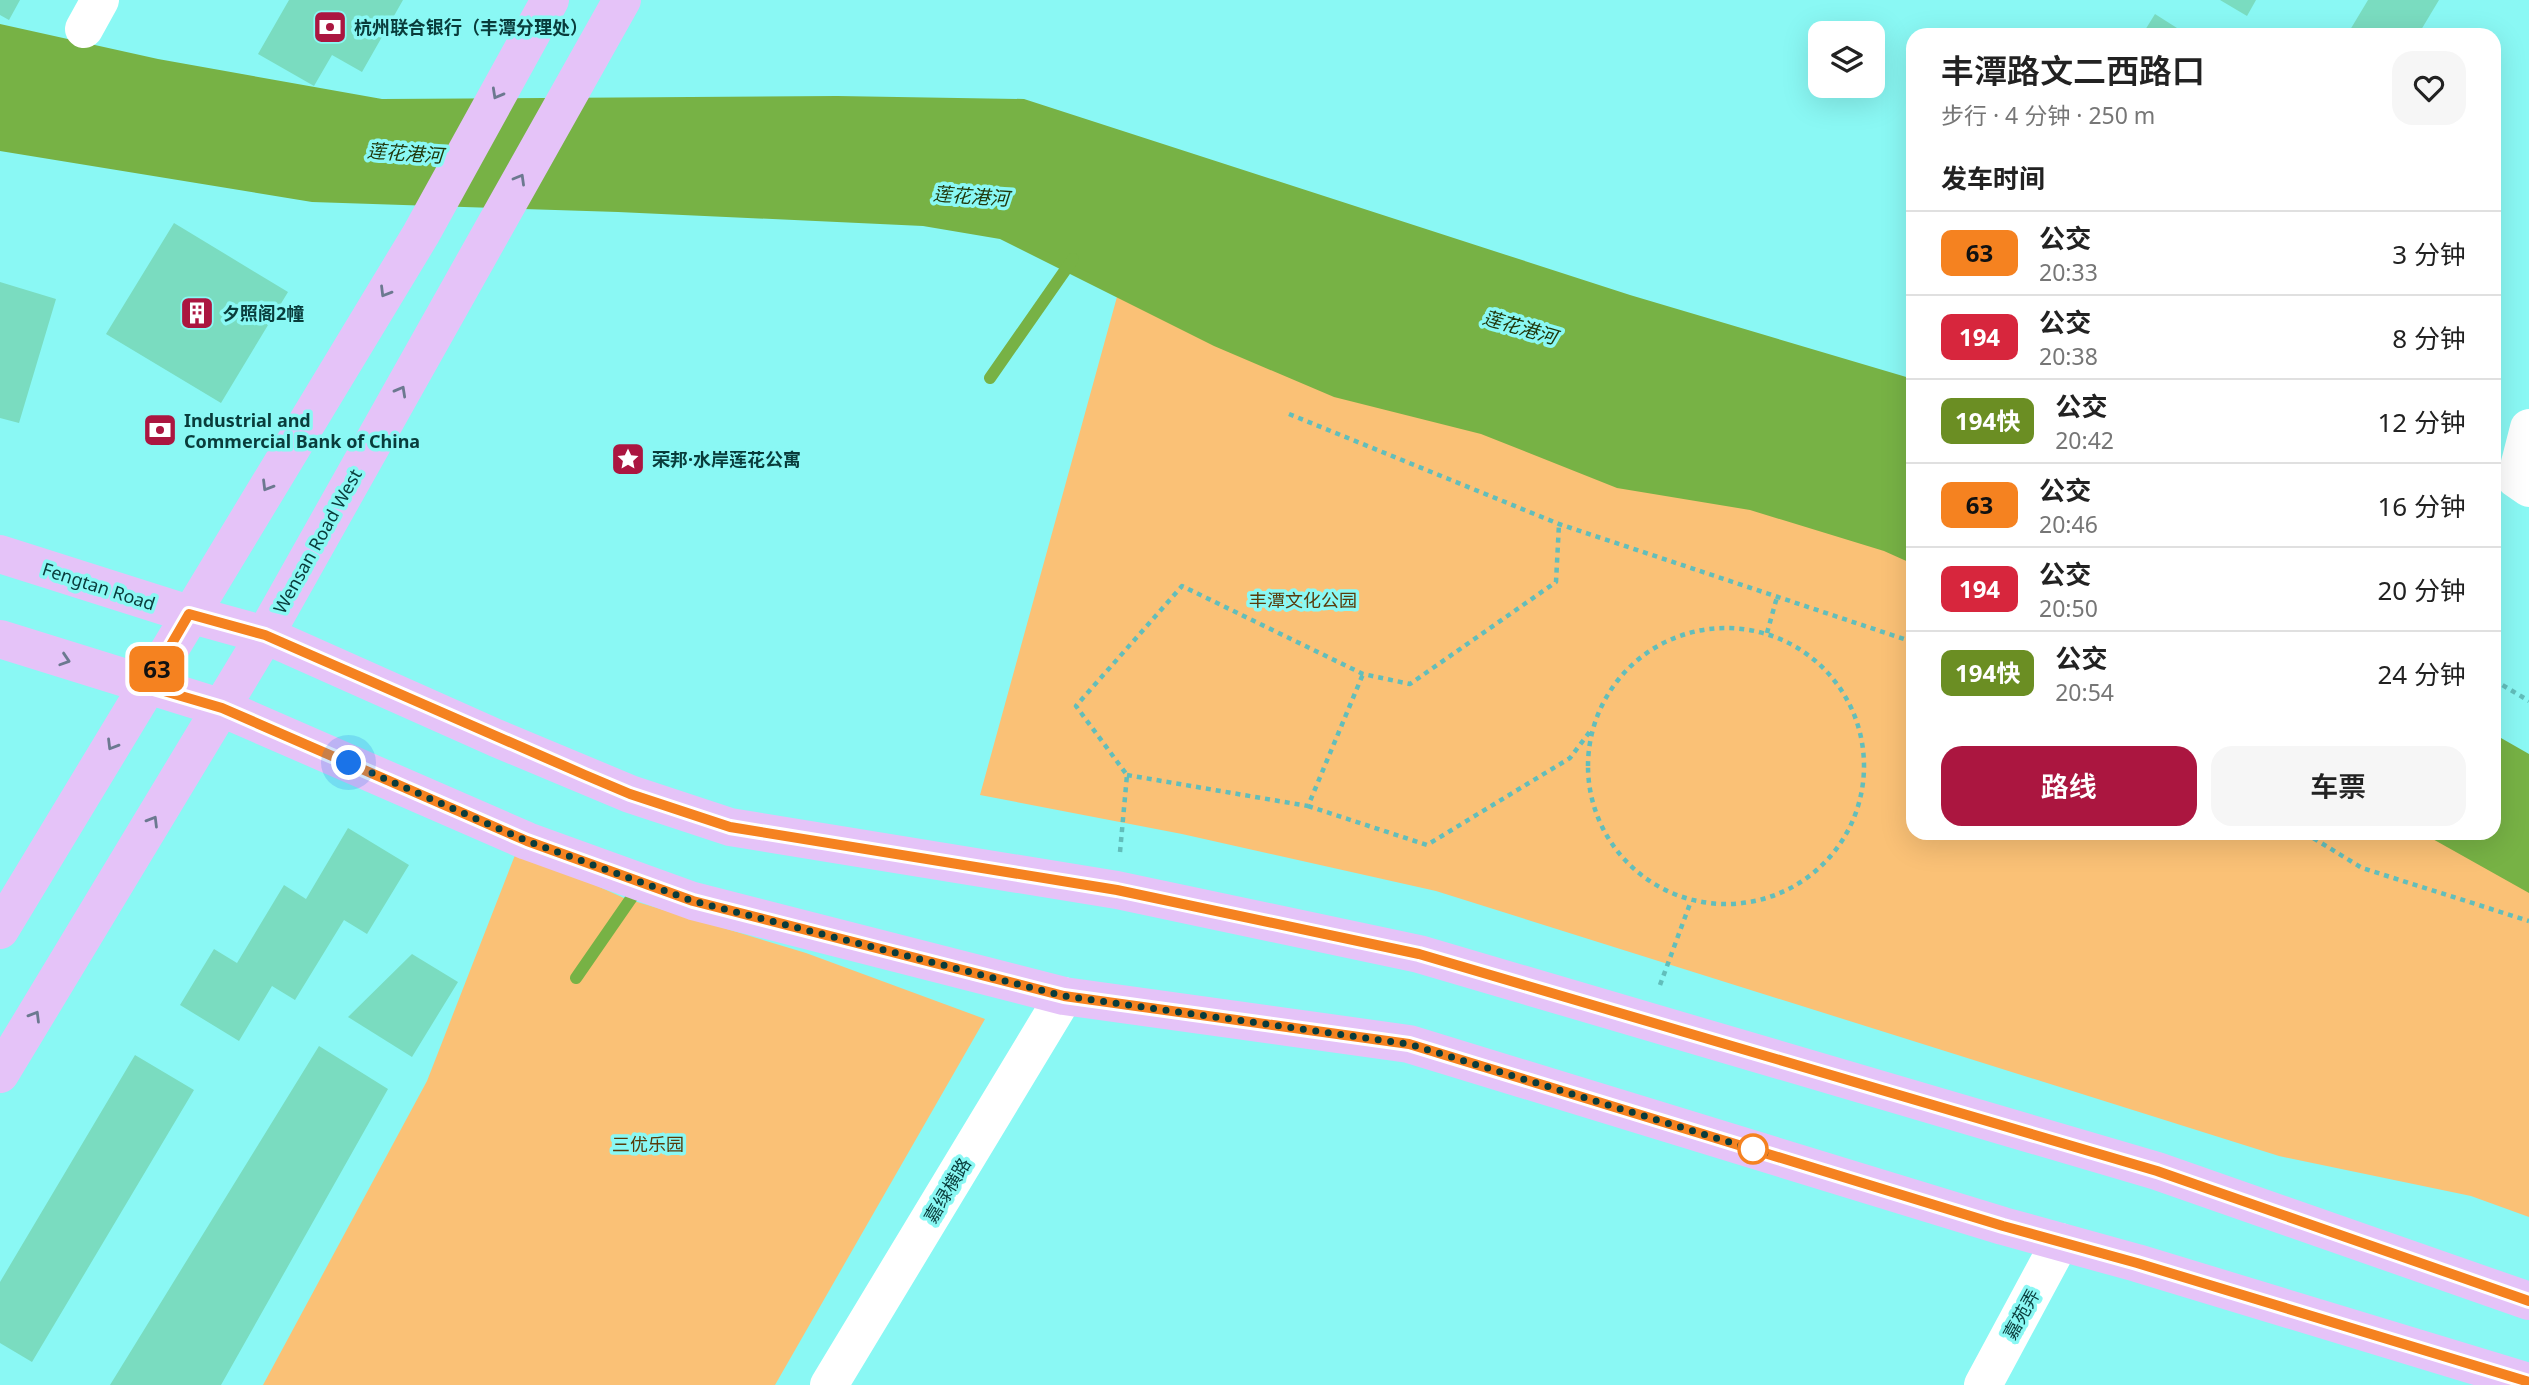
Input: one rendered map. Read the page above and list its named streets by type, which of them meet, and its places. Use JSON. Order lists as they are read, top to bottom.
{
  "streets": {
    "main road": ["Wensan Road West", "Fengtan Road"],
    "street": ["嘉绿横路", "嘉苑弄"]
  },
  "crossings": [
    ["Wensan Road West", "Fengtan Road"]
  ],
  "water": ["莲花港河"],
  "parks": ["丰潭文化公园", "三优乐园"],
  "places": {
    "bank": ["杭州联合银行（丰潭分理处）", "Industrial and Commercial Bank of China"],
    "building": ["夕照阁2幢"],
    "place": ["荣邦·水岸莲花公寓"]
  },
  "lines": ["bus line 63"],
  "page": {
    "on_map": "63",
    "heading": [
      ["丰潭路文二西路口", "步行 · 4 分钟 · 250 m"],
      "发车时间"
    ],
    "list": [
      {
        "mark": "63",
        "name": "公交",
        "note": "20:33",
        "value": "3 分钟"
      },
      {
        "mark": "194",
        "name": "公交",
        "note": "20:38",
        "value": "8 分钟"
      },
      {
        "mark": "194快",
        "name": "公交",
        "note": "20:42",
        "value": "12 分钟"
      },
      {
        "mark": "63",
        "name": "公交",
        "note": "20:46",
        "value": "16 分钟"
      },
      {
        "mark": "194",
        "name": "公交",
        "note": "20:50",
        "value": "20 分钟"
      },
      {
        "mark": "194快",
        "name": "公交",
        "note": "20:54",
        "value": "24 分钟"
      }
    ],
    "buttons": ["路线", "车票"]
  }
}
